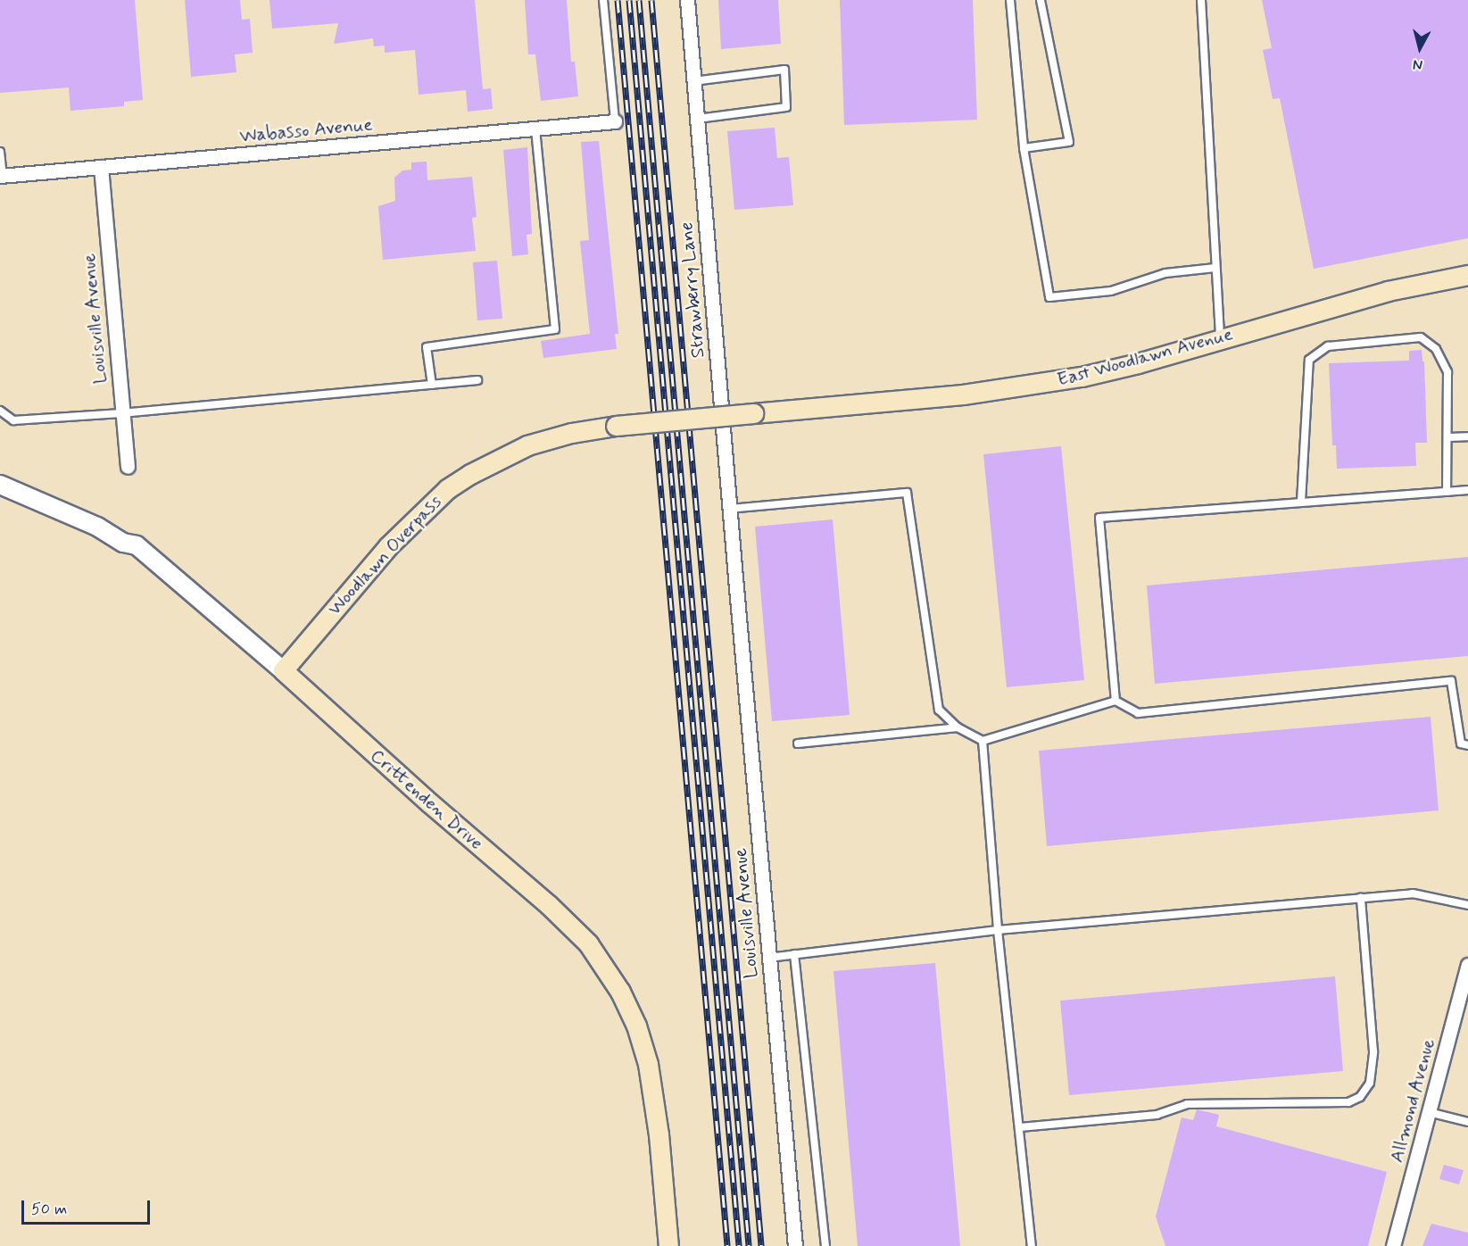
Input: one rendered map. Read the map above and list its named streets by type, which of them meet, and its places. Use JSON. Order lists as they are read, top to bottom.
{
  "streets": {
    "main road": ["East Woodlawn Avenue", "Woodlawn Overpass", "Crittenden Drive"],
    "street": [
      "Wabasso Avenue",
      "Strawberry Lane",
      "Louisville Avenue",
      "Allmond Avenue"
    ]
  },
  "crossings": [
    ["Wabasso Avenue", "Louisville Avenue"],
    ["Strawberry Lane", "Louisville Avenue"],
    ["East Woodlawn Avenue", "Woodlawn Overpass"],
    ["Woodlawn Overpass", "Crittenden Drive"]
  ],
  "scale_bar": "50 m",
  "north": "bottom"
}
